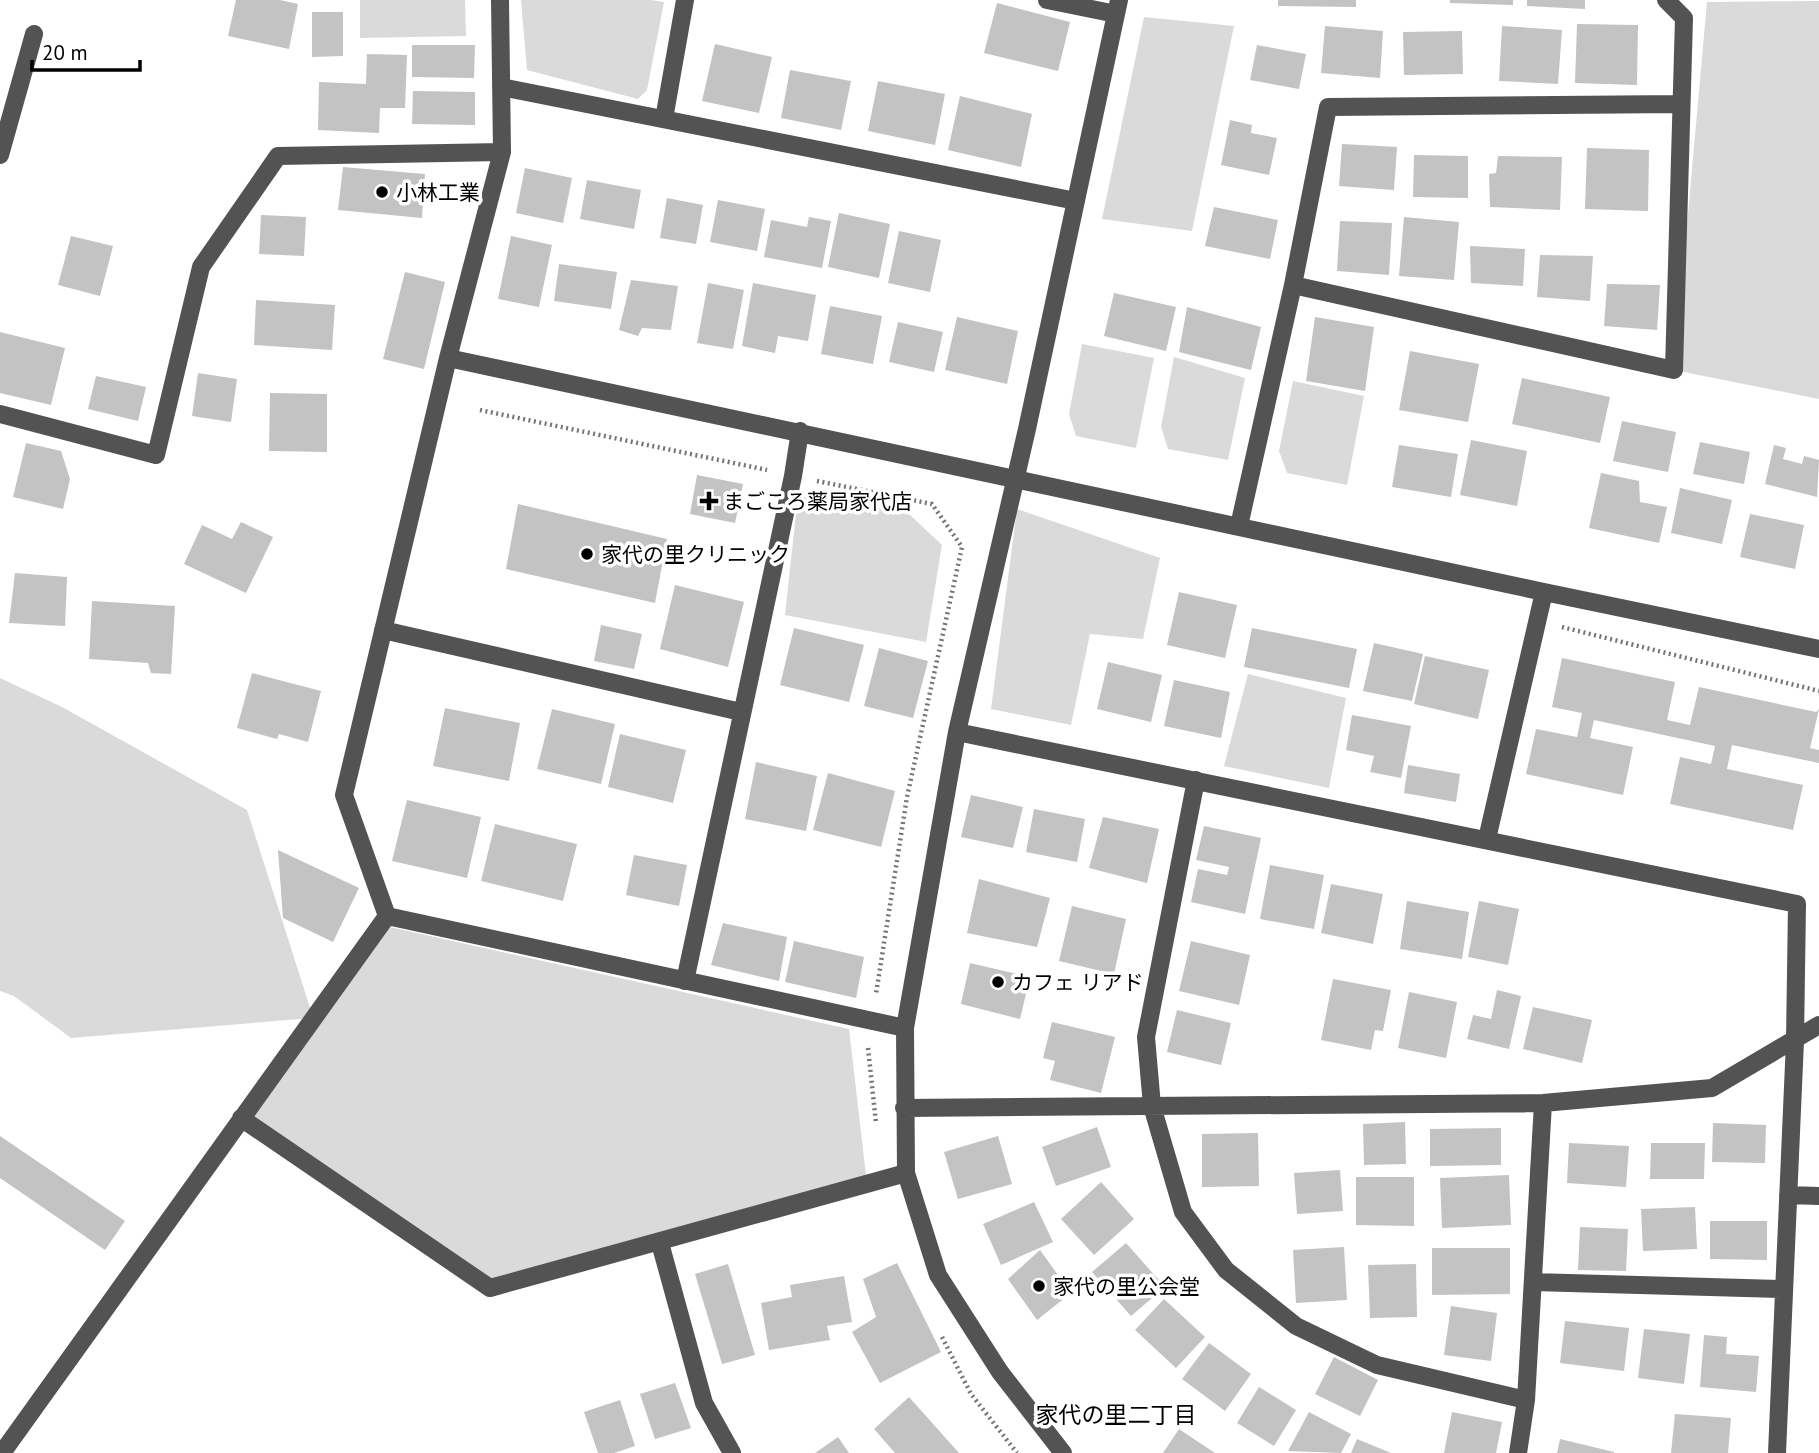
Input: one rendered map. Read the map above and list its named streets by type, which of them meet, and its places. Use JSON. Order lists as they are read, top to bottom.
{
  "districts": ["家代の里二丁目"],
  "places": {
    "other": [
      "小林工業",
      "家代の里クリニック",
      "カフェ リアド",
      "家代の里公会堂"
    ],
    "health": ["まごころ薬局家代店"]
  },
  "scale_bar": "20 m"
}
